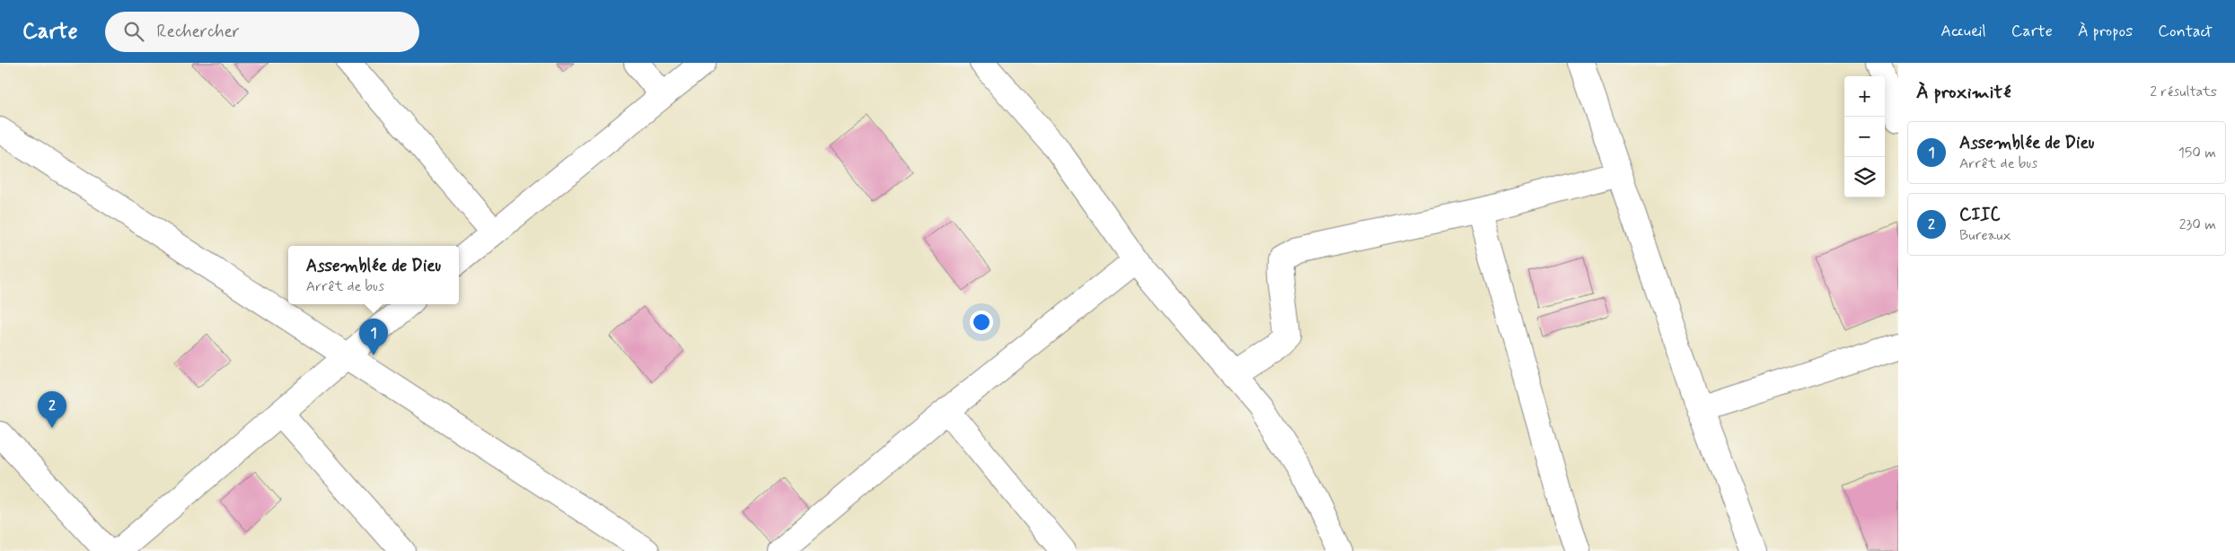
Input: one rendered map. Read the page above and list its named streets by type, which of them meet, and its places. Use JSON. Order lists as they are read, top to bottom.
{
  "page": {
    "header": "Carte",
    "search": "Rechercher",
    "nav": [
      "Accueil",
      "Carte",
      "À propos",
      "Contact"
    ],
    "heading": ["À proximité", "2 résultats"],
    "map_buttons": ["+", "−"],
    "list": [
      {
        "mark": "1",
        "name": "Assemblée de Dieu",
        "note": "Arrêt de bus",
        "value": "150 m"
      },
      {
        "mark": "2",
        "name": "CIIC",
        "note": "Bureaux",
        "value": "230 m"
      }
    ],
    "popup": ["Assemblée de Dieu", "Arrêt de bus"],
    "pins": ["1", "2"]
  }
}
